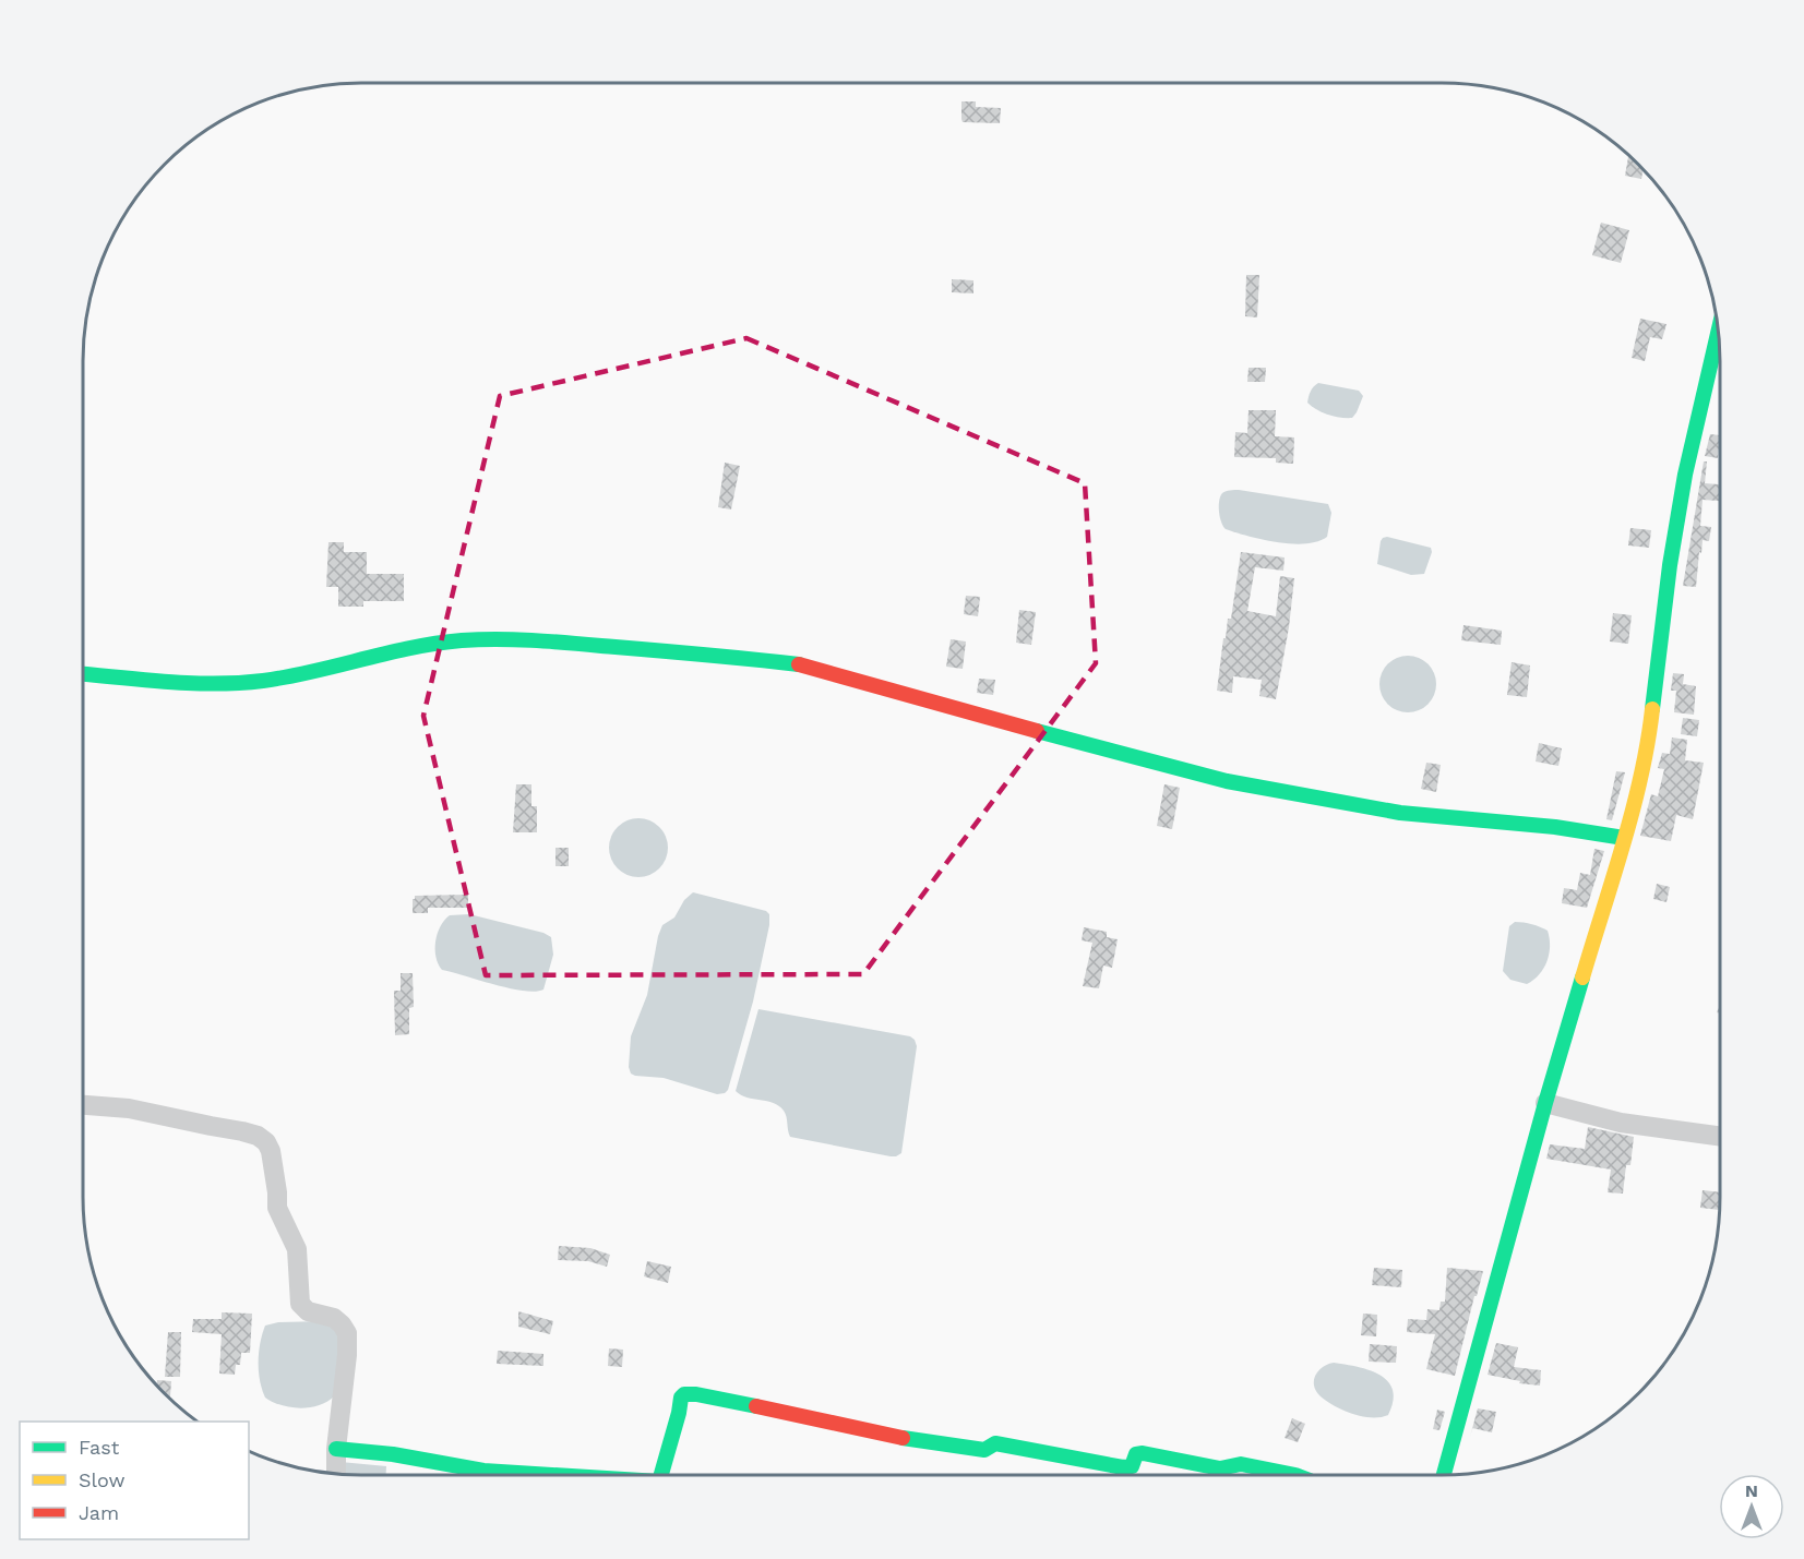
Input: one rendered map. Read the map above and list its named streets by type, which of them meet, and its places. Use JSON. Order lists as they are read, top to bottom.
{
  "legend": ["Fast", "Slow", "Jam"],
  "north": "top"
}
